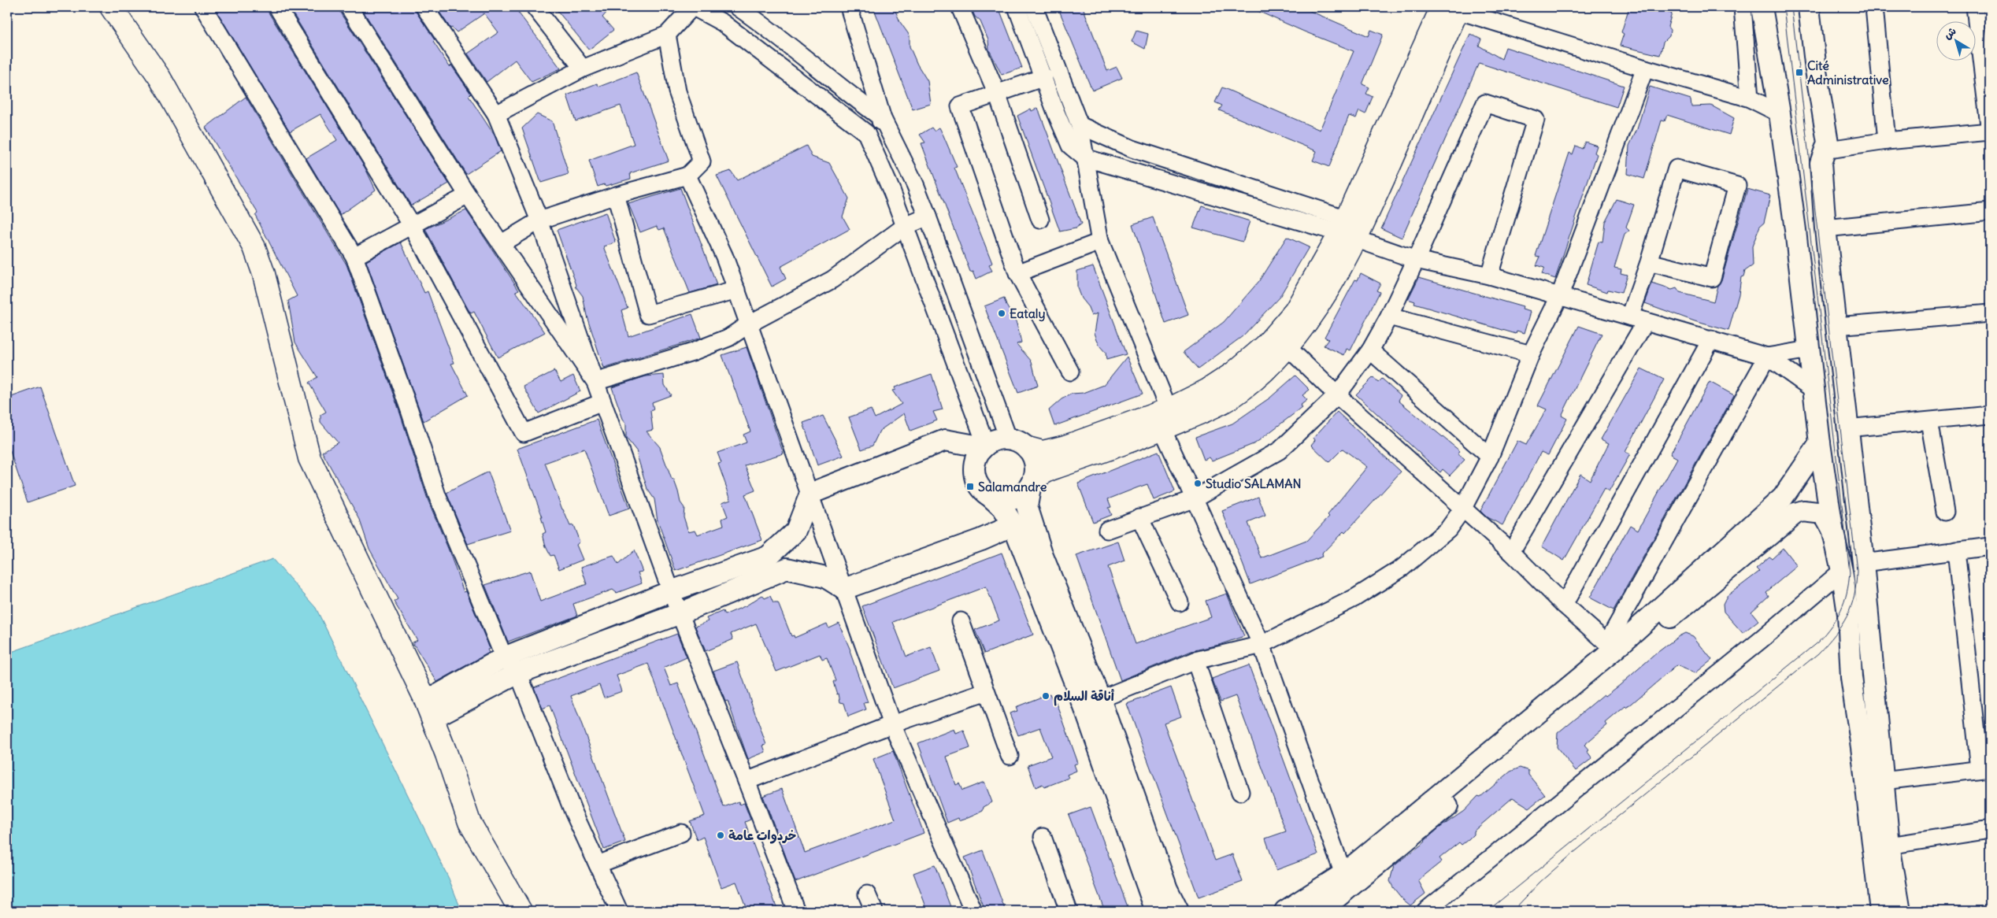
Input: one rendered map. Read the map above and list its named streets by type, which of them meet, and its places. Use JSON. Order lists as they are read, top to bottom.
{
  "places": {
    "transit": ["Cité Administrative", "Salamandre"],
    "other": [
      "Eataly",
      "Studio SALAMAN",
      "أناقة السلام",
      "خردوات عامة"
    ]
  },
  "north": "top left"
}
